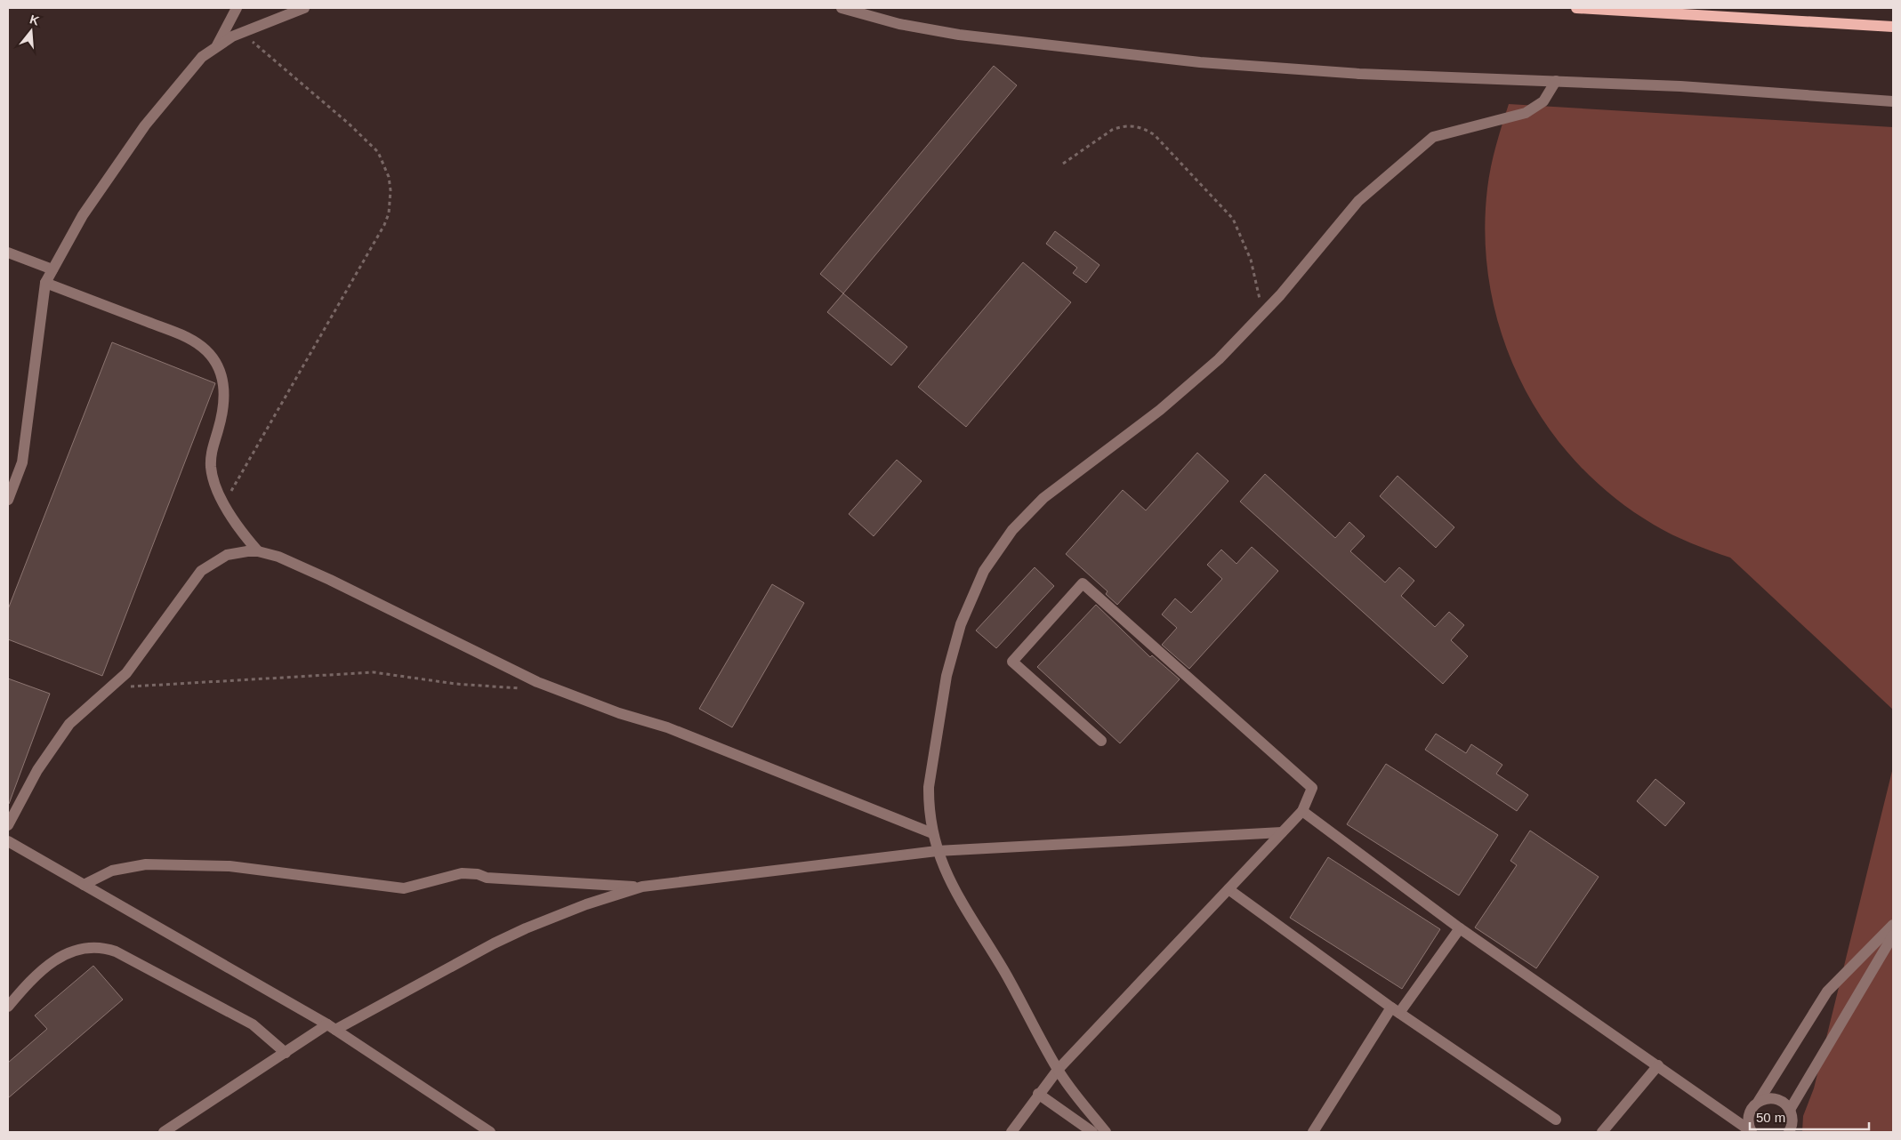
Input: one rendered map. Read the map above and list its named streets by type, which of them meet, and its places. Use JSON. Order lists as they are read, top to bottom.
{
  "scale_bar": "50 m",
  "north": "top"
}
